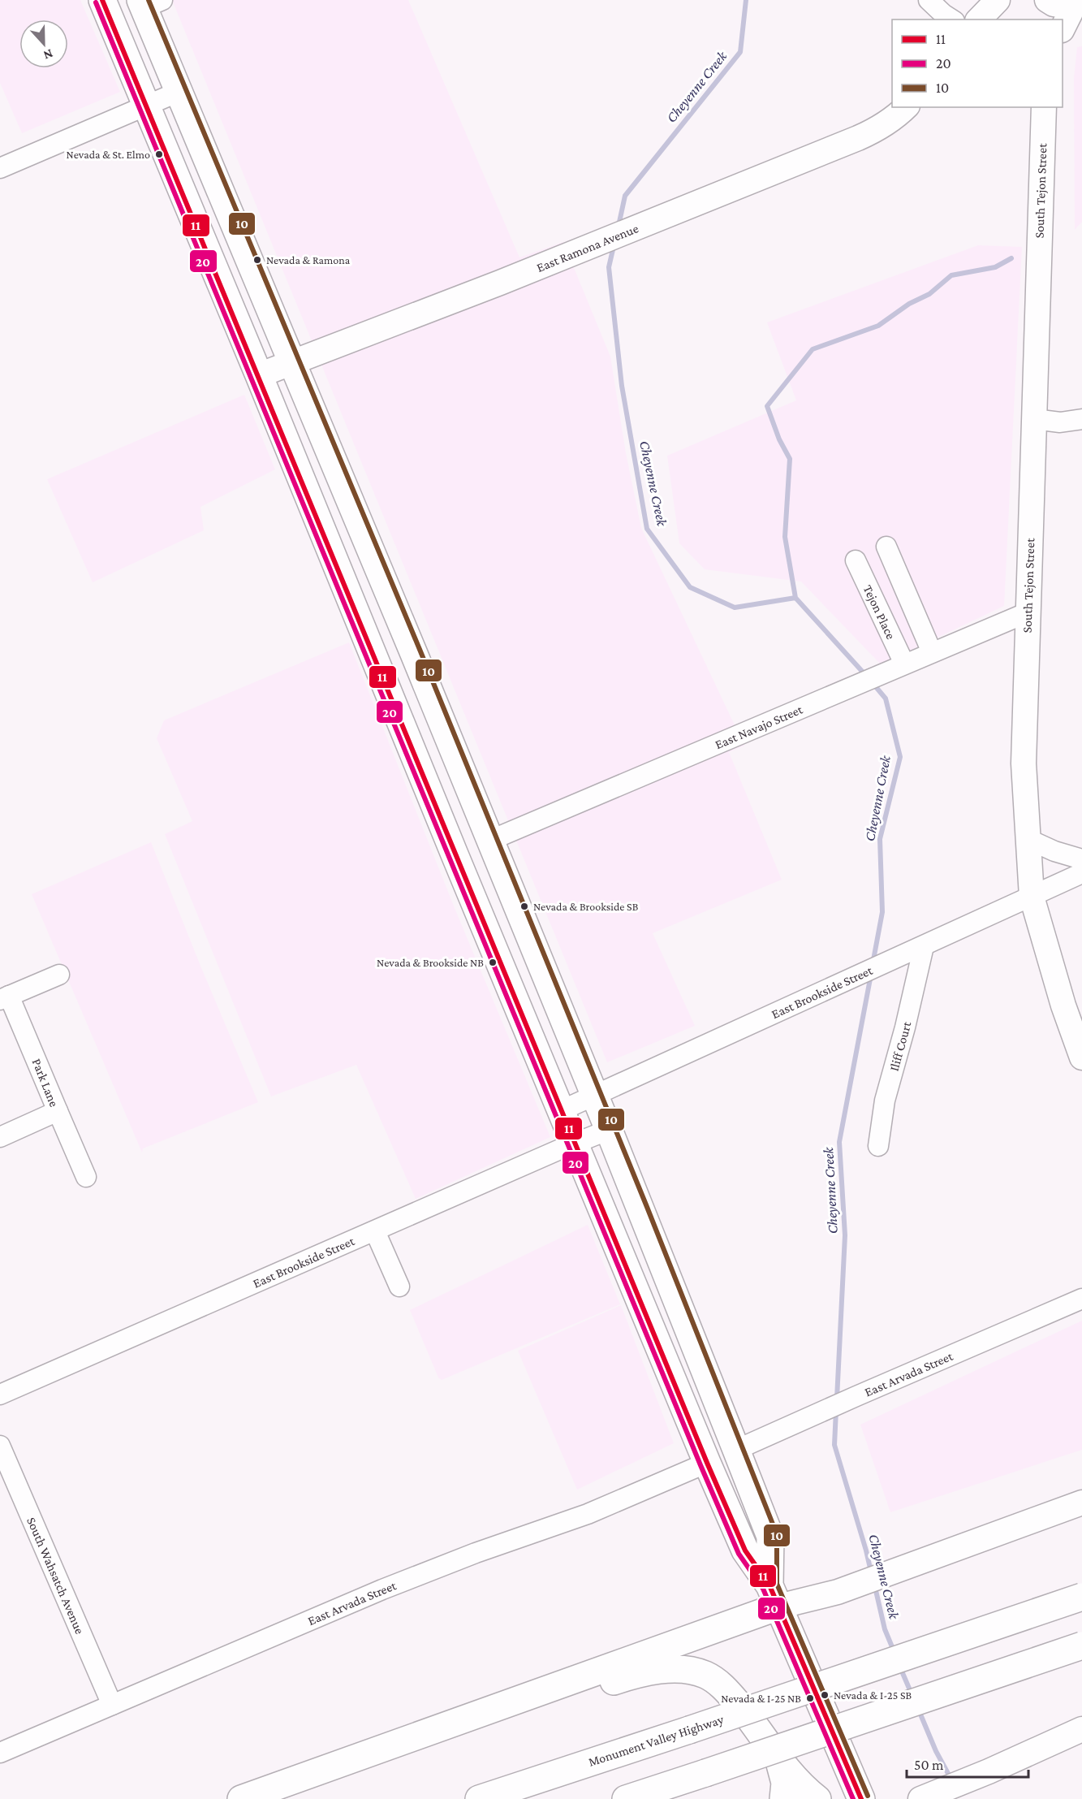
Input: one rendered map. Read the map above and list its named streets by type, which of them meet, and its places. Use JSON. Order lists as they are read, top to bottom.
{
  "streets": {
    "highway": ["Monument Valley Highway"],
    "main road": ["South Tejon Street", "East Ramona Avenue"],
    "street": [
      "Tejon Place",
      "East Navajo Street",
      "East Brookside Street",
      "Iliff Court",
      "Park Lane",
      "East Arvada Street",
      "South Wahsatch Avenue"
    ]
  },
  "crossings": [
    ["South Tejon Street", "East Navajo Street"],
    ["South Tejon Street", "East Brookside Street"],
    ["Tejon Place", "East Navajo Street"],
    ["East Brookside Street", "Iliff Court"],
    ["East Arvada Street", "South Wahsatch Avenue"]
  ],
  "water": ["Cheyenne Creek"],
  "places": [
    "Nevada & St. Elmo",
    "Nevada & Ramona",
    "Nevada & Brookside SB",
    "Nevada & Brookside NB",
    "Nevada & I-25 SB",
    "Nevada & I-25 NB"
  ],
  "lines": ["transit line 11", "transit line 10", "transit line 20"],
  "legend": ["11", "20", "10"],
  "scale_bar": "50 m",
  "north": "bottom"
}
